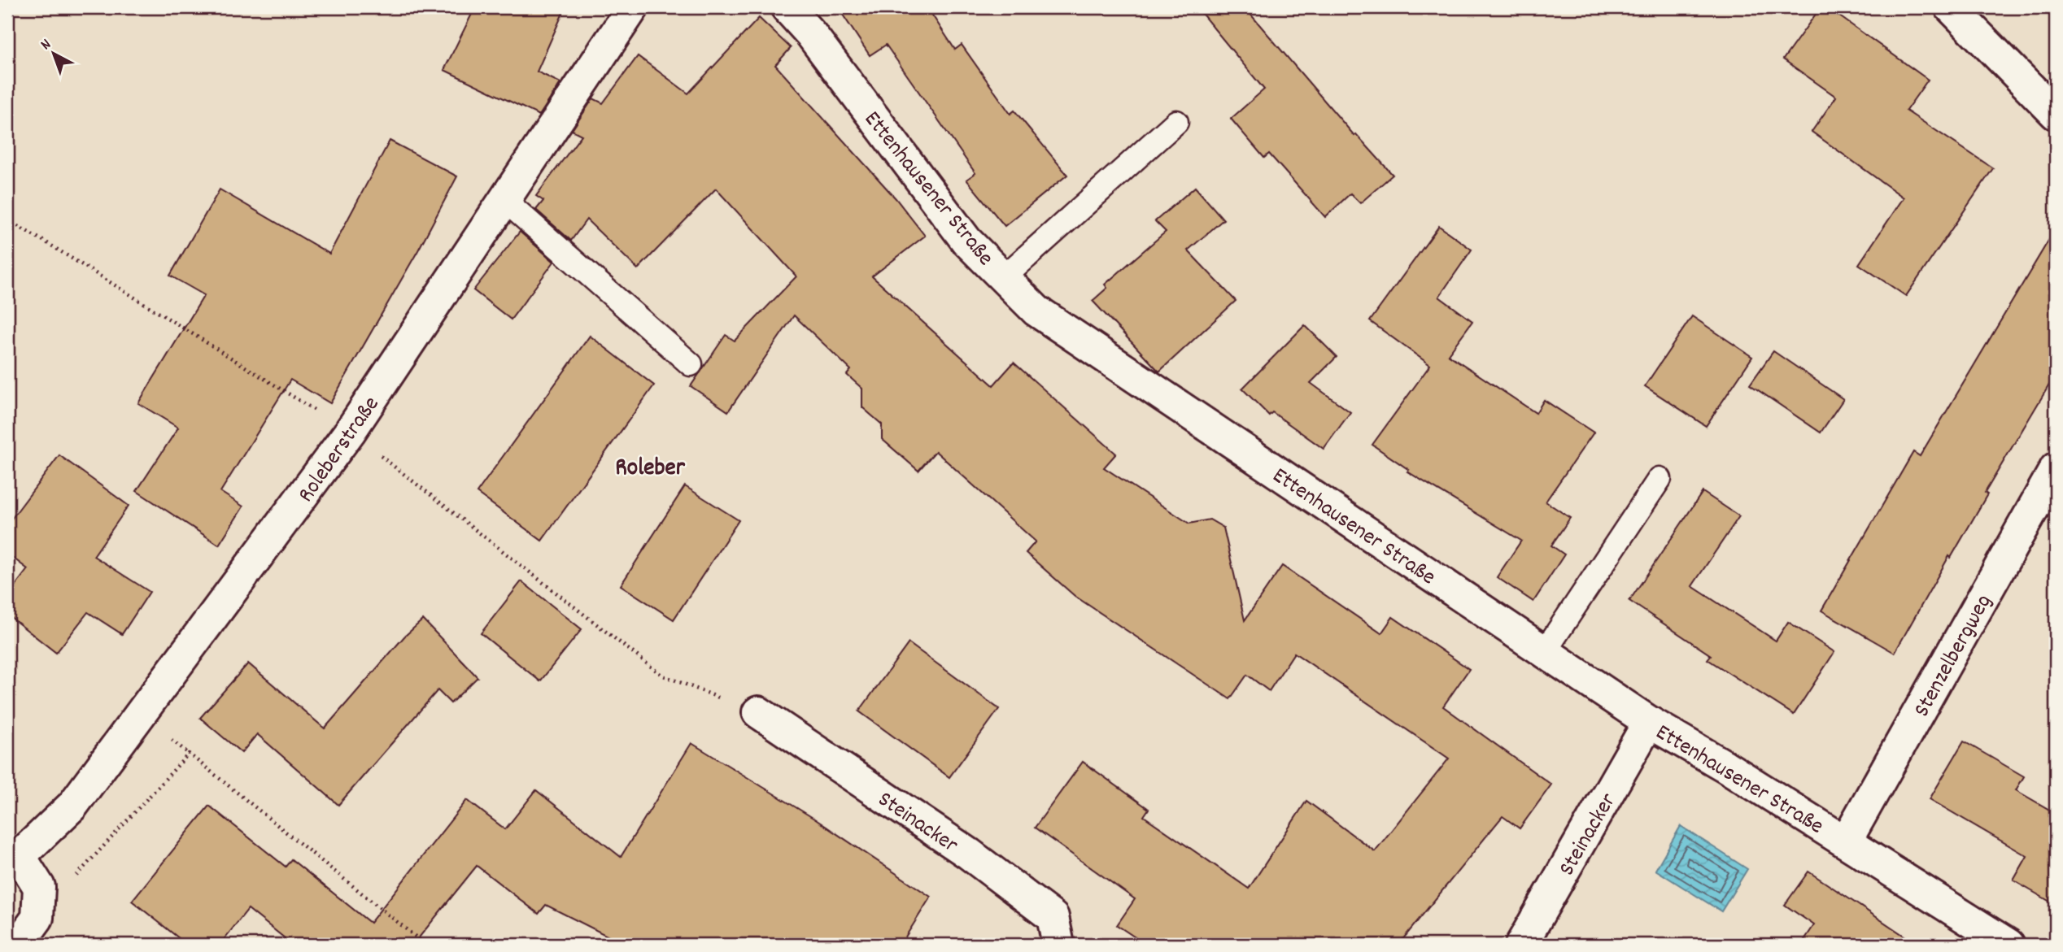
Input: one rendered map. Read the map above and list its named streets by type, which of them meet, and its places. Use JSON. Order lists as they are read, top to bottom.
{
  "streets": {
    "street": [
      "Ettenhausener Straße",
      "Roleberstraße",
      "Stenzelbergweg",
      "Steinacker"
    ]
  },
  "crossings": [
    ["Ettenhausener Straße", "Stenzelbergweg"],
    ["Ettenhausener Straße", "Steinacker"]
  ],
  "districts": ["Roleber"],
  "north": "top left"
}
